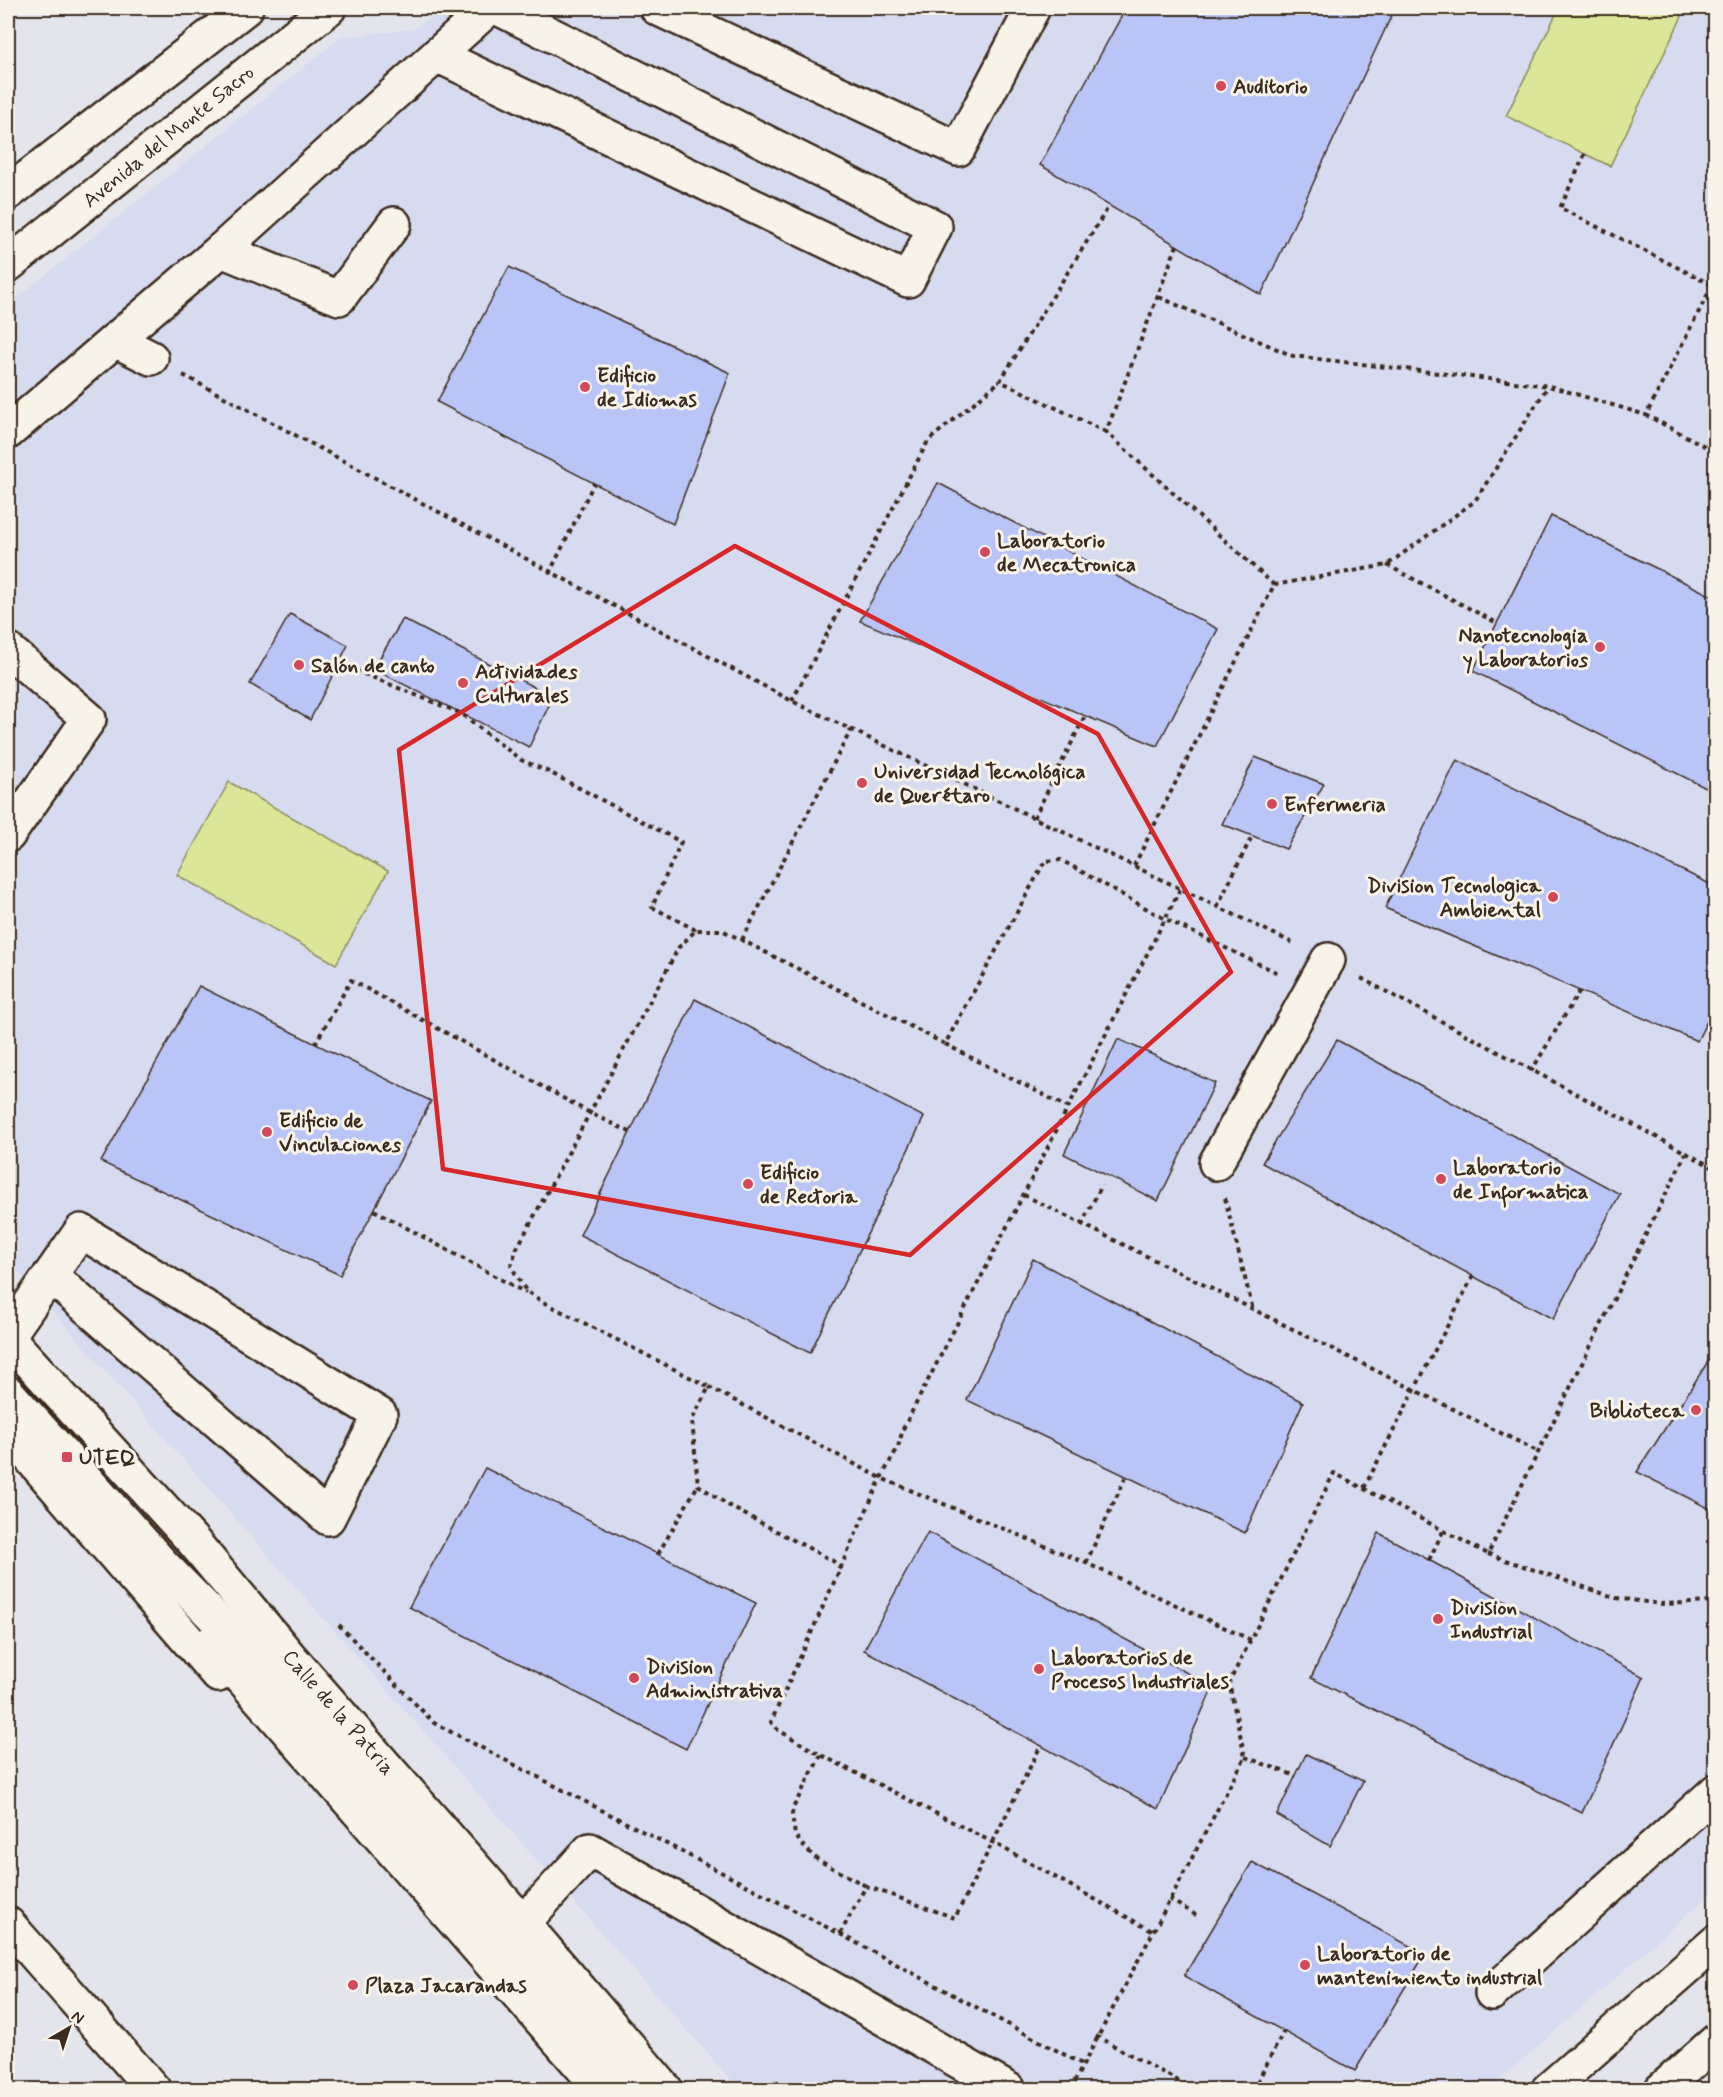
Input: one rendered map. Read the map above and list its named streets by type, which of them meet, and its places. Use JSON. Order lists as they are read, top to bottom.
{
  "streets": {
    "street": ["Avenida del Monte Sacro", "Calle de la Patria"]
  },
  "places": {
    "other": [
      "Auditorio",
      "Edificio de Idiomas",
      "Laboratorio de Mecatronica",
      "Nanotecnologia y Laboratorios",
      "Salón de canto",
      "Actividades Culturales",
      "Universidad Tecnológica de Querétaro",
      "Enfermeria",
      "Division Tecnologica Ambiental",
      "Edificio de Vinculaciones",
      "Laboratorio de Informatica",
      "Edificio de Rectoria",
      "Biblioteca",
      "Division Industrial",
      "Laboratorios de Procesos Industriales",
      "Division Administrativa",
      "Laboratorio de mantenimiento industrial",
      "Plaza Jacarandas"
    ],
    "transit": ["UTEQ"]
  },
  "north": "top right"
}
